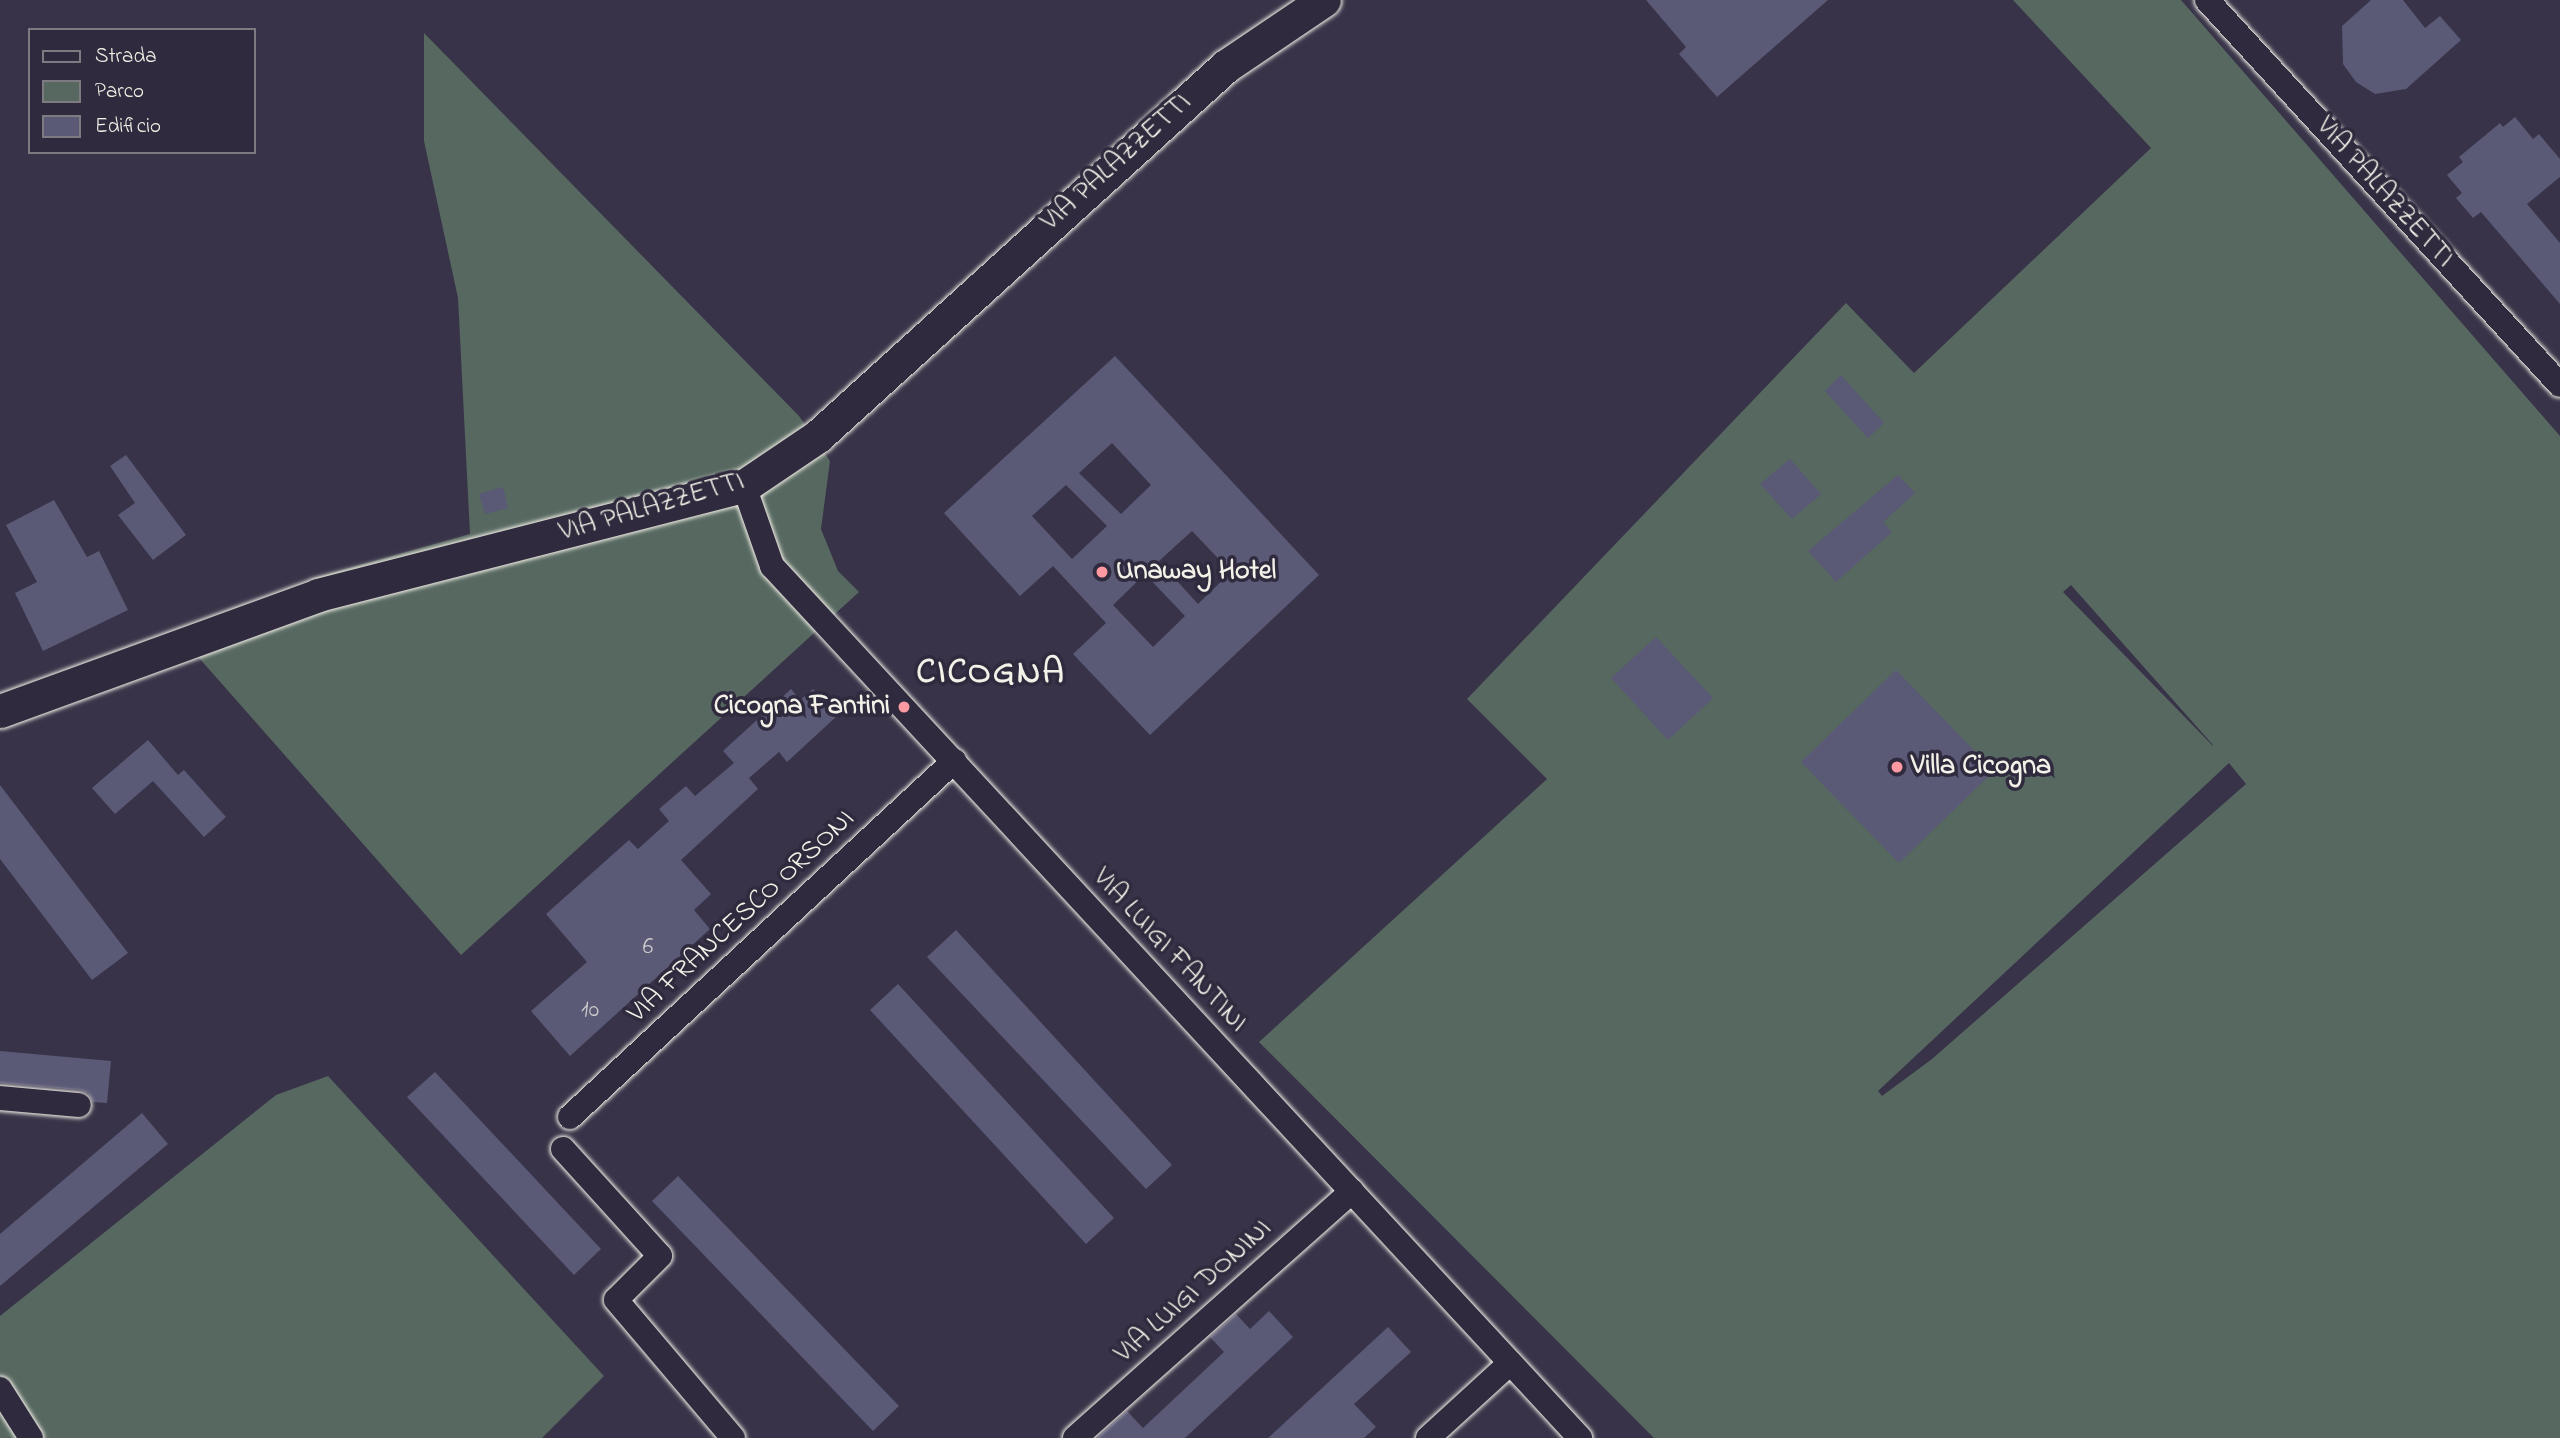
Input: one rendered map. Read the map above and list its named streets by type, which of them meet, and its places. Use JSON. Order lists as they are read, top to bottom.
{
  "streets": {
    "main road": ["VIA PALAZZETTI"],
    "street": ["VIA FRANCESCO ORSONI", "VIA LUIGI FANTINI", "VIA LUIGI DONINI"]
  },
  "crossings": [
    ["VIA PALAZZETTI", "VIA LUIGI FANTINI"],
    ["VIA FRANCESCO ORSONI", "VIA LUIGI FANTINI"],
    ["VIA LUIGI FANTINI", "VIA LUIGI DONINI"]
  ],
  "districts": ["CICOGNA"],
  "places": ["Unaway Hotel", "Cicogna Fantini", "Villa Cicogna"],
  "house_numbers": ["6", "10"],
  "legend": ["Strada", "Parco", "Edificio"]
}
